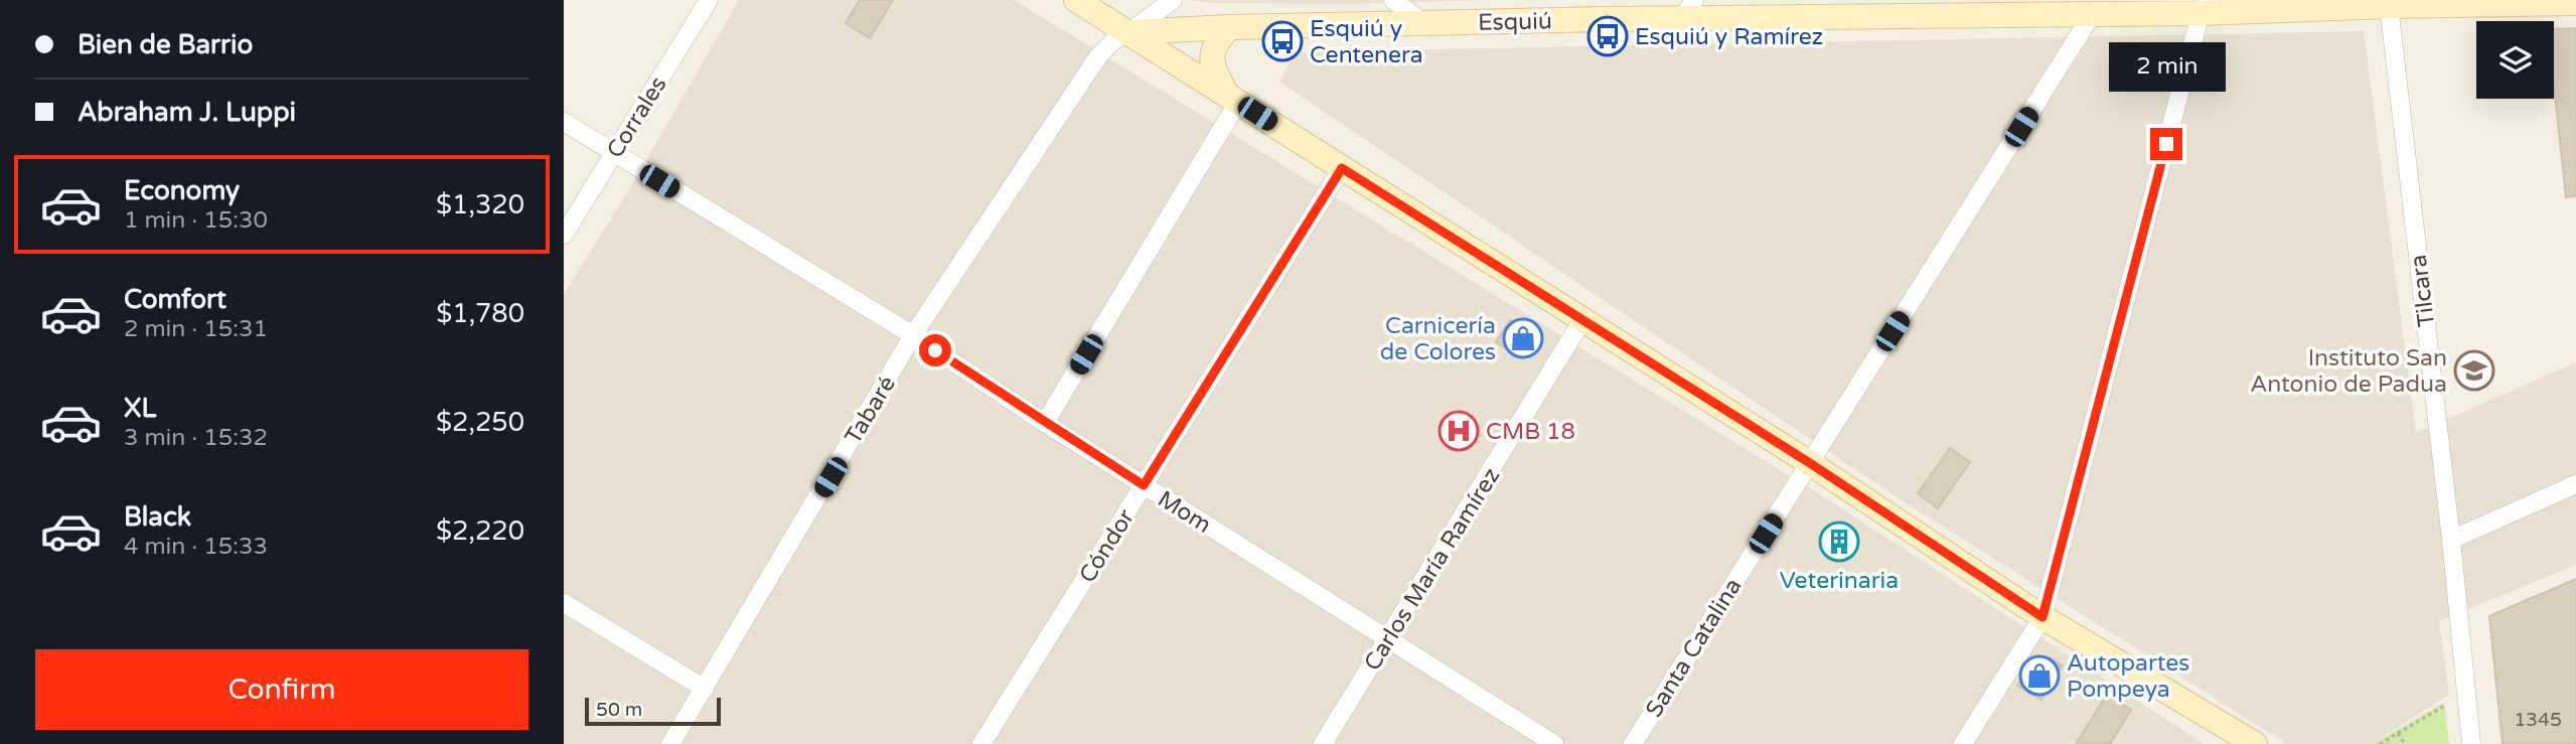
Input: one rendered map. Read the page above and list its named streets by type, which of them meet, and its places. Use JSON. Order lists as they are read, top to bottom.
{
  "streets": {
    "main road": ["Esquiú"],
    "street": [
      "Corrales",
      "Tilcara",
      "Tabaré",
      "Mom",
      "Cóndor",
      "Carlos María Ramírez",
      "Santa Catalina"
    ]
  },
  "crossings": [
    ["Esquiú", "Tilcara"],
    ["Esquiú", "Tabaré"],
    ["Esquiú", "Santa Catalina"],
    ["Corrales", "Mom"],
    ["Tabaré", "Mom"],
    ["Mom", "Cóndor"],
    ["Mom", "Carlos María Ramírez"]
  ],
  "places": {
    "bus stop": ["Esquiú y Ramírez", "Esquiú y Centenera"],
    "shop": ["Carnicería de Colores", "Autopartes Pompeya"],
    "school or university": ["Instituto San Antonio de Padua"],
    "hospital": ["CMB 18"],
    "building": ["Veterinaria"]
  },
  "house_numbers": ["1345"],
  "scale_bar": "50 m",
  "page": {
    "banner": ["Bien de Barrio", "Abraham J. Luppi"],
    "bubble": "2 min",
    "list": [
      {
        "name": "Economy",
        "note": "1 min · 15:30",
        "value": "$1,320"
      },
      {
        "name": "Comfort",
        "note": "2 min · 15:31",
        "value": "$1,780"
      },
      {
        "name": "XL",
        "note": "3 min · 15:32",
        "value": "$2,250"
      },
      {
        "name": "Black",
        "note": "4 min · 15:33",
        "value": "$2,220"
      }
    ],
    "buttons": "Confirm",
    "scale": "50 m"
  }
}
